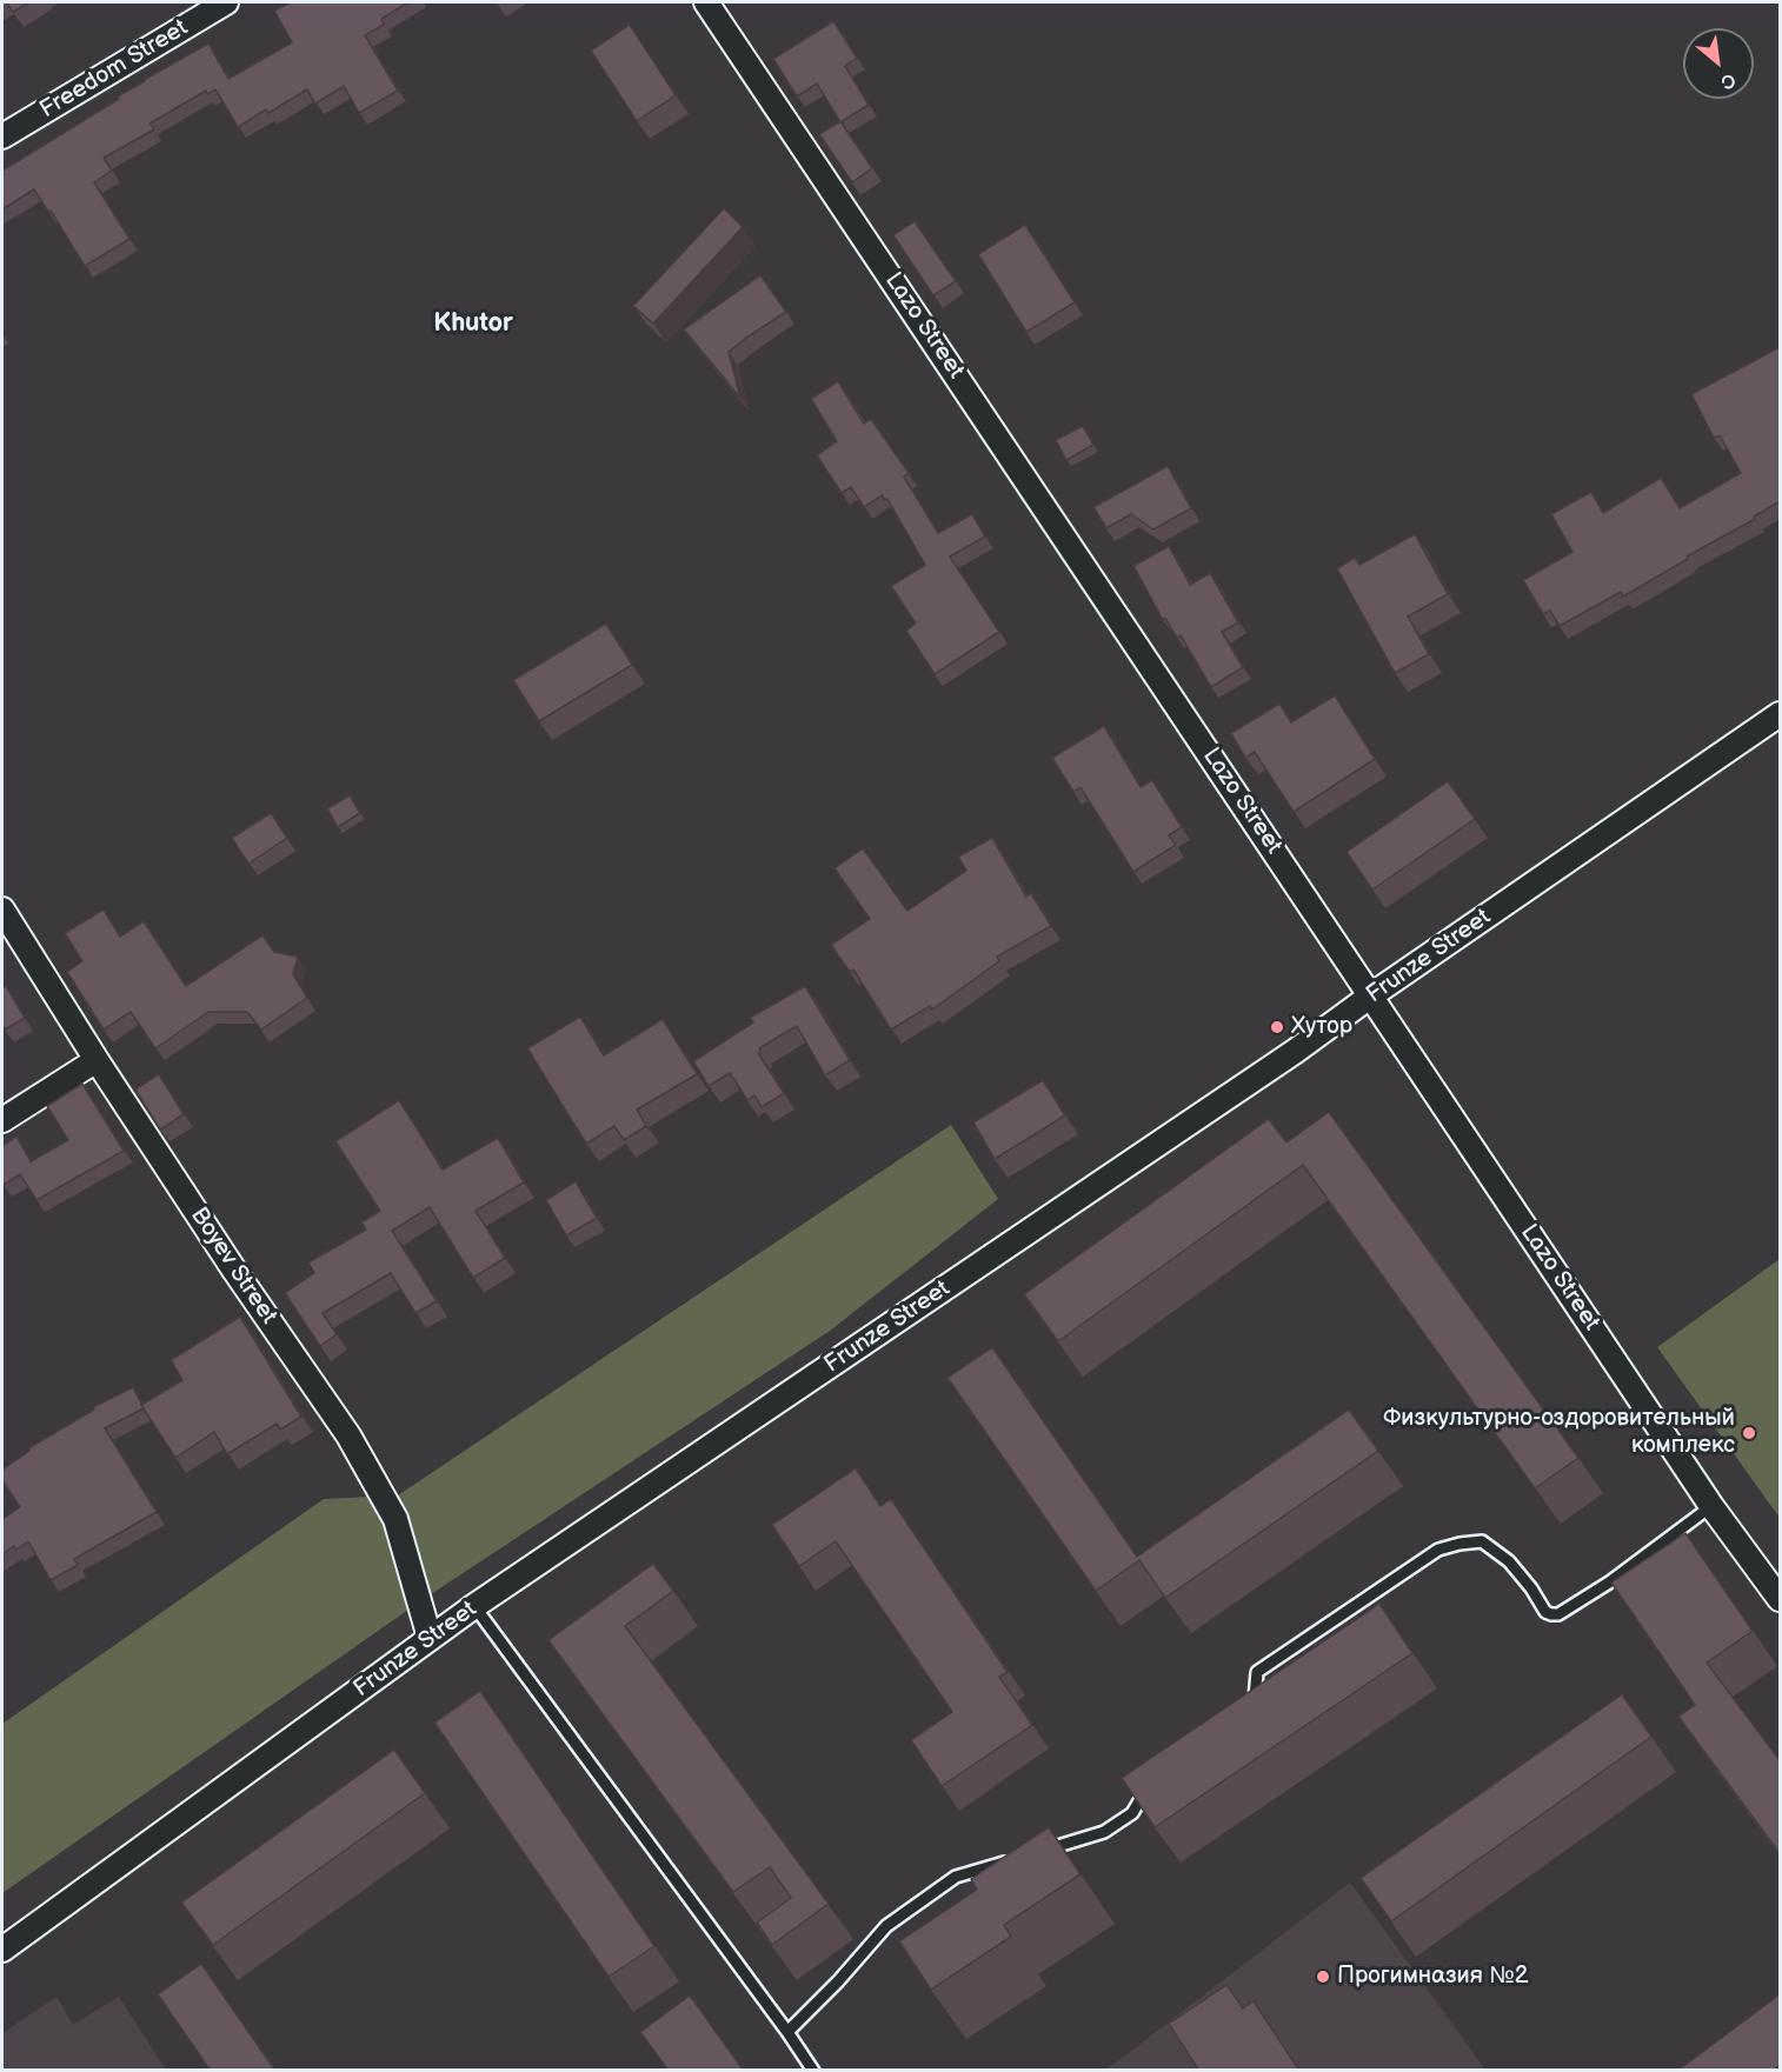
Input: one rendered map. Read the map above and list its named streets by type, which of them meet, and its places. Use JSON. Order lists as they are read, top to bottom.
{
  "streets": {
    "street": [
      "Freedom Street",
      "Lazo Street",
      "Frunze Street",
      "Boyev Street"
    ]
  },
  "crossings": [
    ["Lazo Street", "Frunze Street"],
    ["Frunze Street", "Boyev Street"]
  ],
  "districts": ["Khutor"],
  "places": ["Хутор", "Физкультурно-оздоровительный комплекс", "Прогимназия №2"],
  "north": "bottom right"
}
